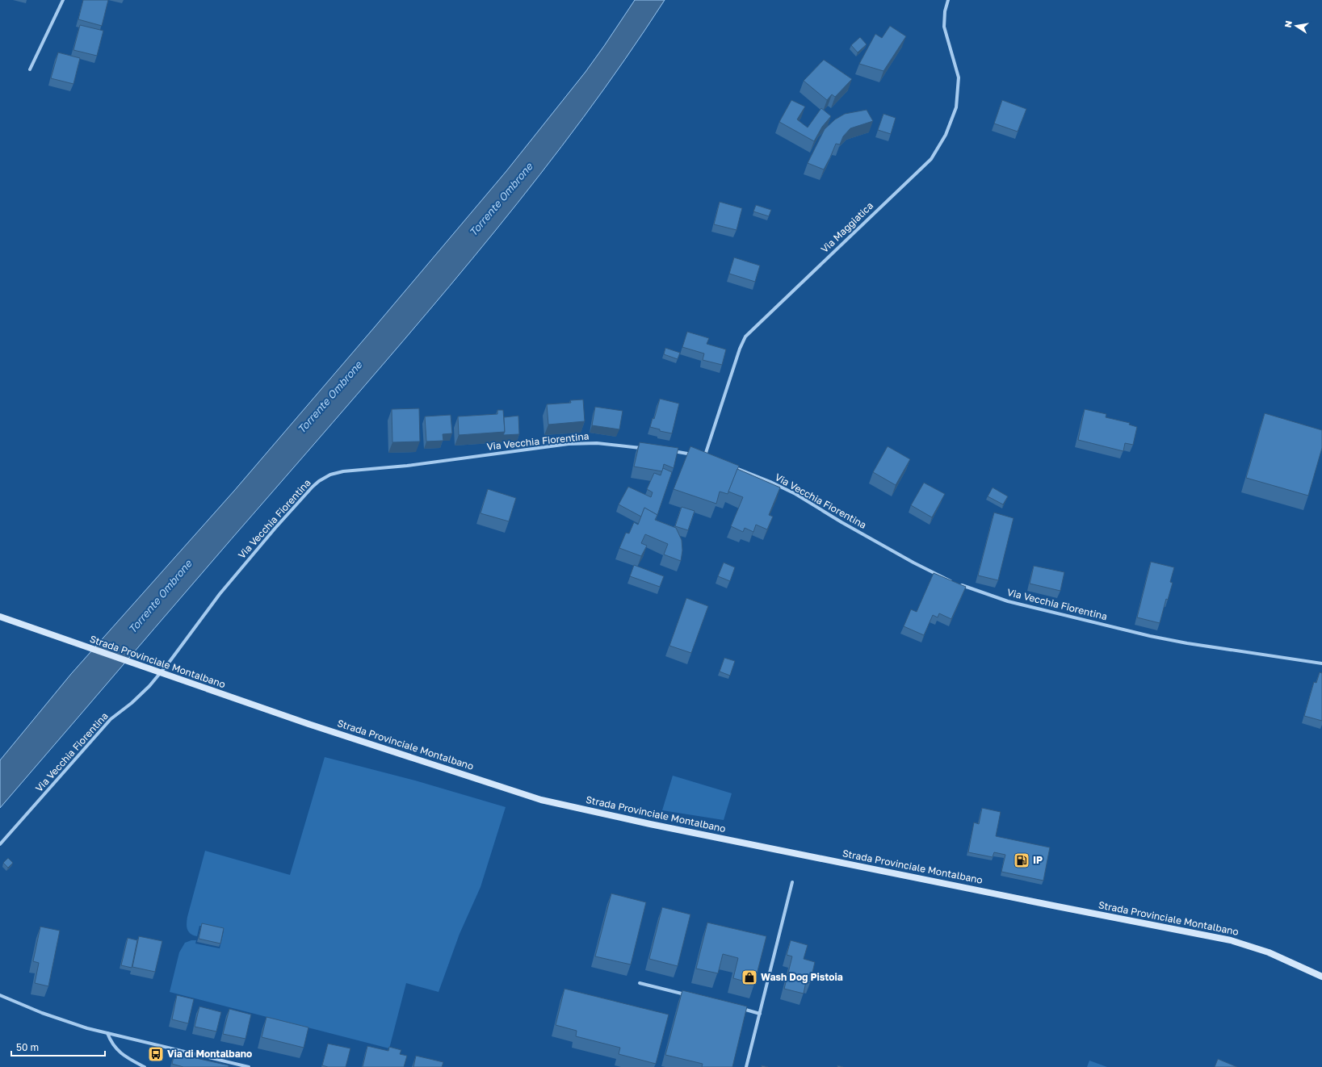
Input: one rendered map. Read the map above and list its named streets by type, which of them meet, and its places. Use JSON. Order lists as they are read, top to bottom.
{
  "streets": {
    "main road": ["Strada Provinciale Montalbano"],
    "street": ["Via Maggiatica", "Via Vecchia Fiorentina"]
  },
  "water": ["Torrente Ombrone"],
  "places": {
    "fuel station": ["IP"],
    "shop": ["Wash Dog Pistoia"],
    "bus stop": ["Via di Montalbano"]
  },
  "scale_bar": "50 m",
  "north": "left"
}
